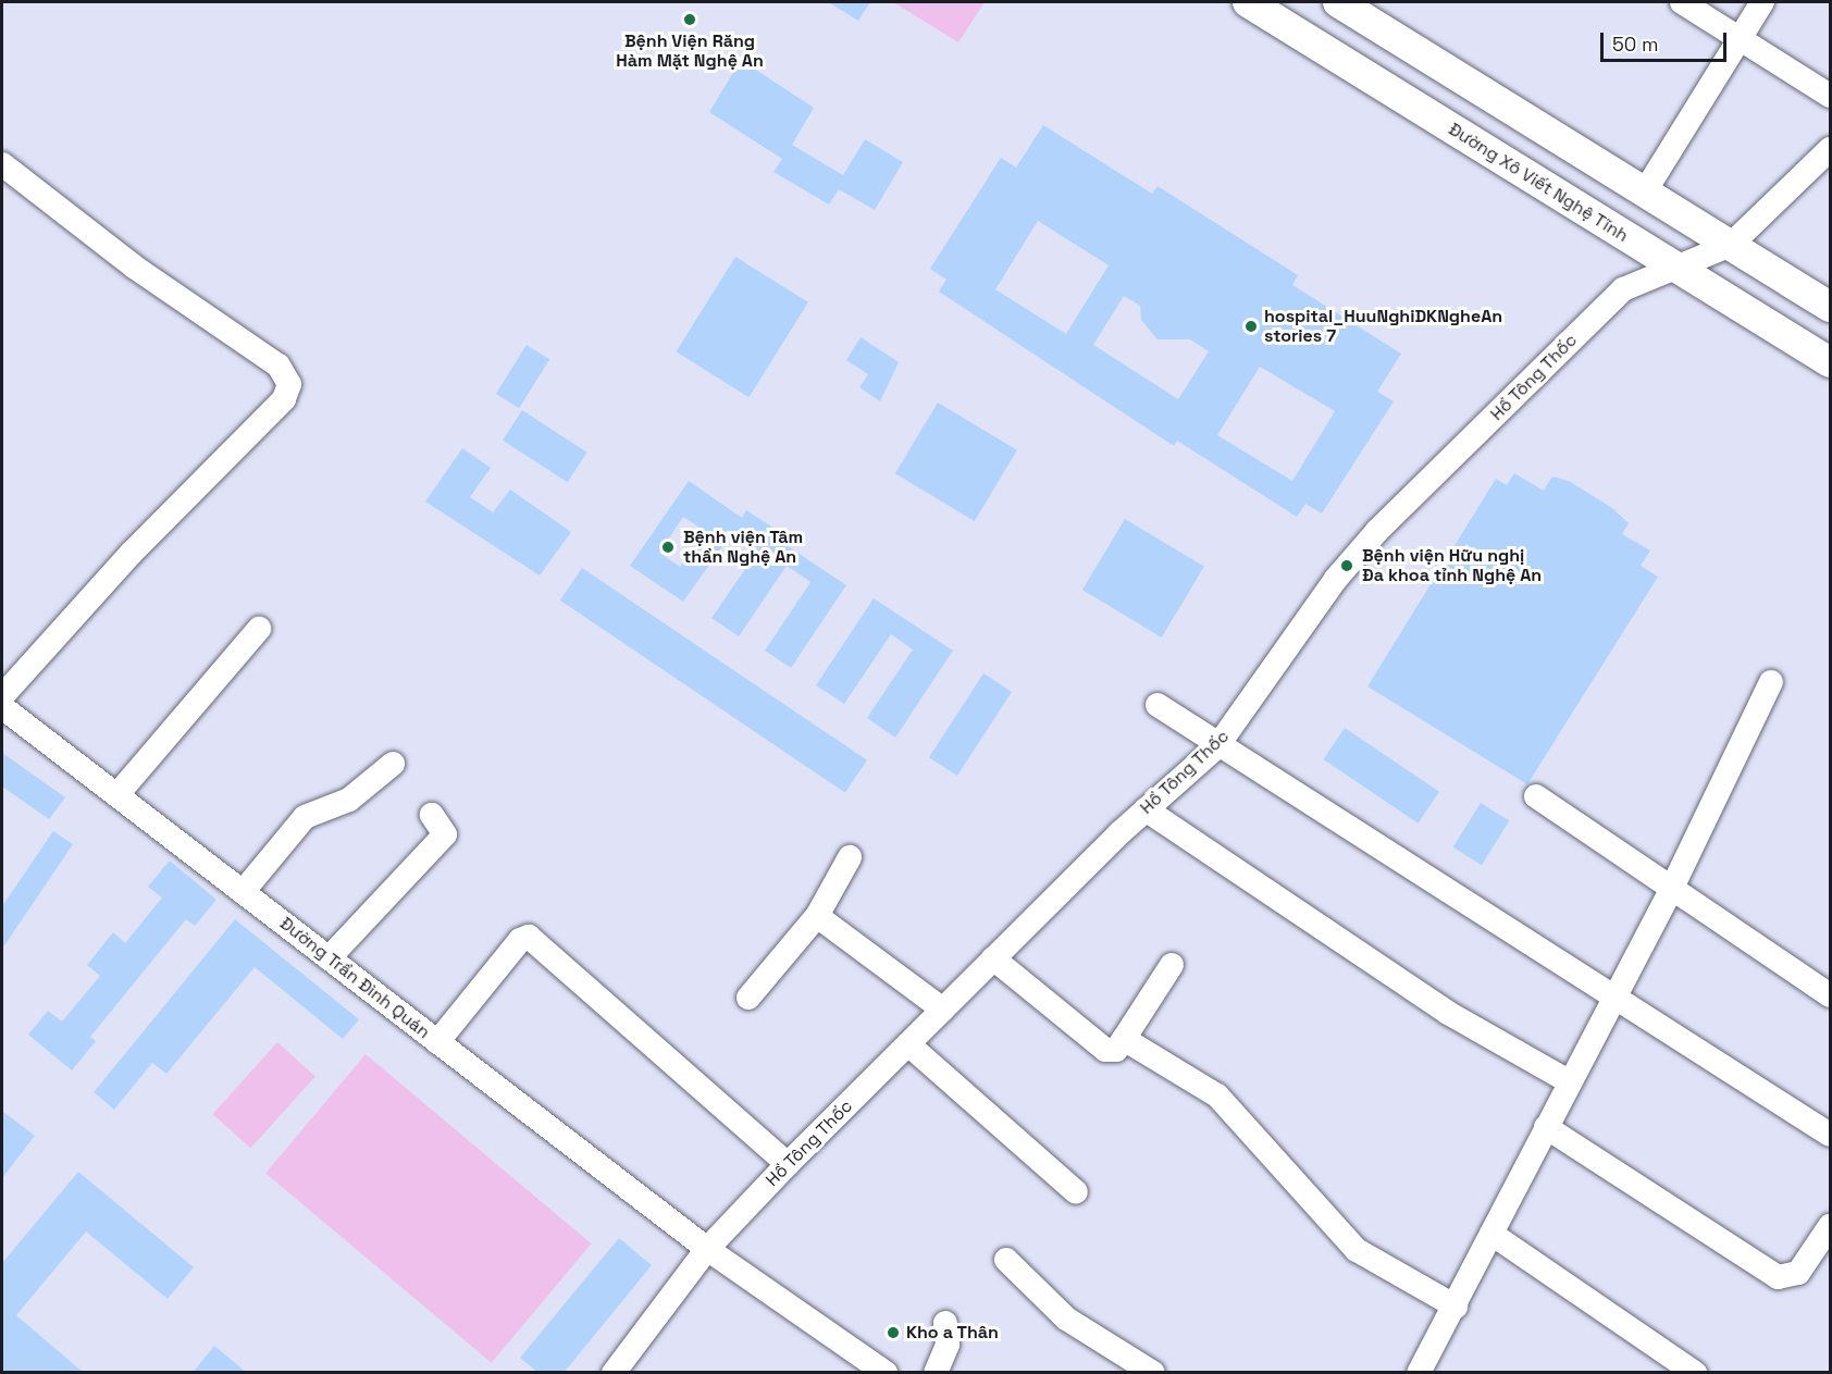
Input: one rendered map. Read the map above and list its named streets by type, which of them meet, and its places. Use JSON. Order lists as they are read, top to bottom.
{
  "streets": {
    "main road": ["Đường Xô Viết Nghệ Tĩnh"],
    "street": ["Hồ Tông Thốc", "Đường Trần Đình Quán"]
  },
  "crossings": [
    ["Đường Xô Viết Nghệ Tĩnh", "Hồ Tông Thốc"],
    ["Hồ Tông Thốc", "Đường Trần Đình Quán"]
  ],
  "places": [
    "Bệnh Viện Răng Hàm Mặt Nghệ An",
    "hospital_HuuNghiDKNgheAn stories 7",
    "Bệnh viện Tâm thần Nghệ An",
    "Bệnh viện Hữu nghị Đa khoa tỉnh Nghệ An",
    "Kho a Thân"
  ],
  "scale_bar": "50 m"
}
